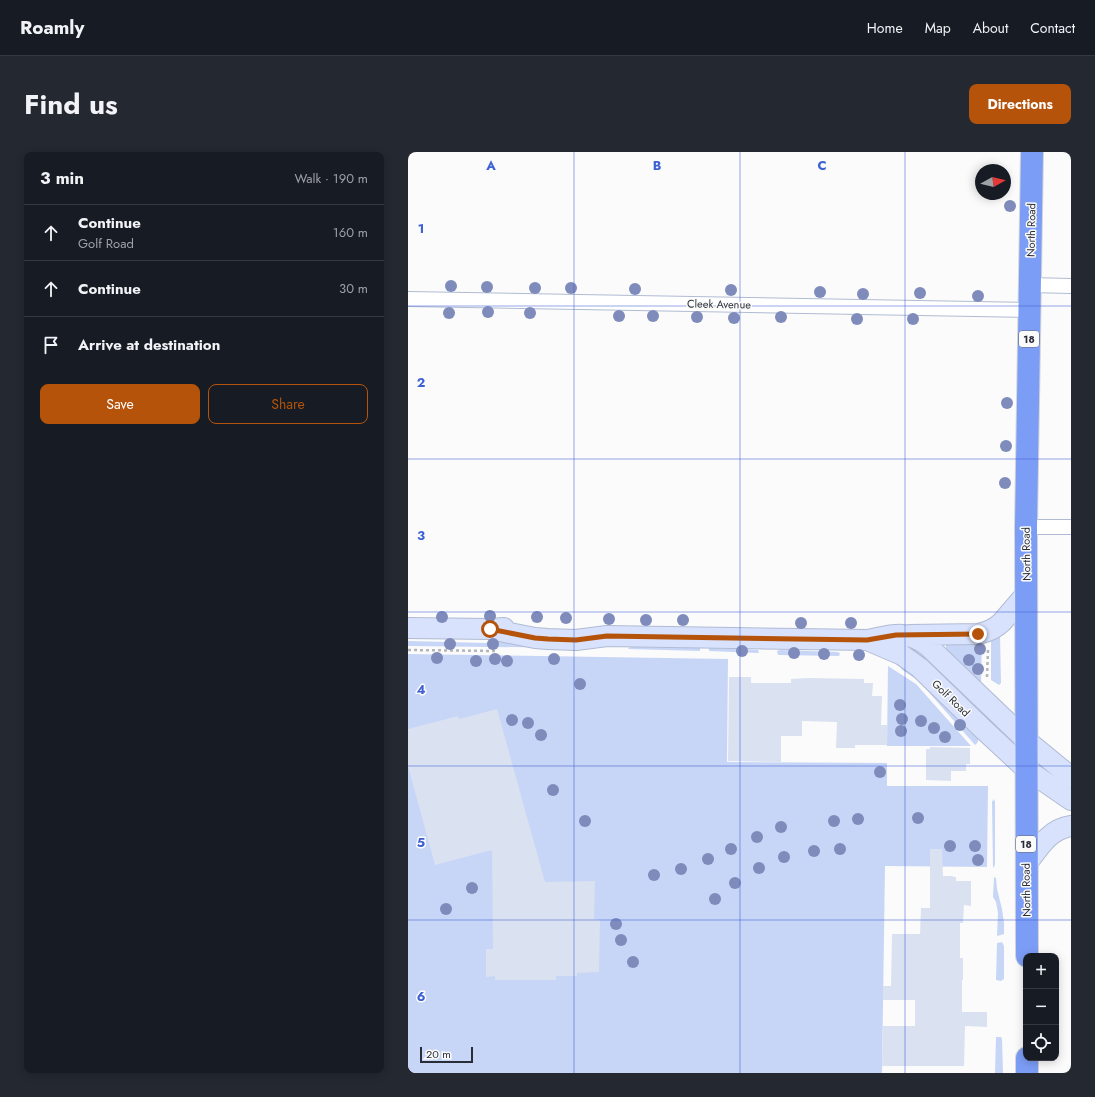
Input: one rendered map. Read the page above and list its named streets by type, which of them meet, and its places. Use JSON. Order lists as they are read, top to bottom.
{
  "streets": {
    "highway": ["North Road", "18"],
    "street": ["Cleek Avenue", "Golf Road"]
  },
  "crossings": [
    ["North Road", "Cleek Avenue"],
    ["North Road", "Golf Road"]
  ],
  "scale_bar": "20 m",
  "north": "right",
  "page": {
    "header": "Roamly",
    "nav": [
      "Home",
      "Map",
      "About",
      "Contact"
    ],
    "title": "Find us",
    "buttons": [
      "Directions",
      ["Save", "Share"]
    ],
    "heading": ["3 min", "Walk · 190 m"],
    "list": [
      ["Continue", "Golf Road", "160 m"],
      ["Continue", "30 m"],
      "Arrive at destination"
    ],
    "map_buttons": ["+", "−"],
    "scale": "20 m"
  },
  "grid": {
    "columns": ["A", "B", "C"],
    "rows": [
      "1",
      "2",
      "3",
      "4",
      "5",
      "6"
    ]
  }
}
